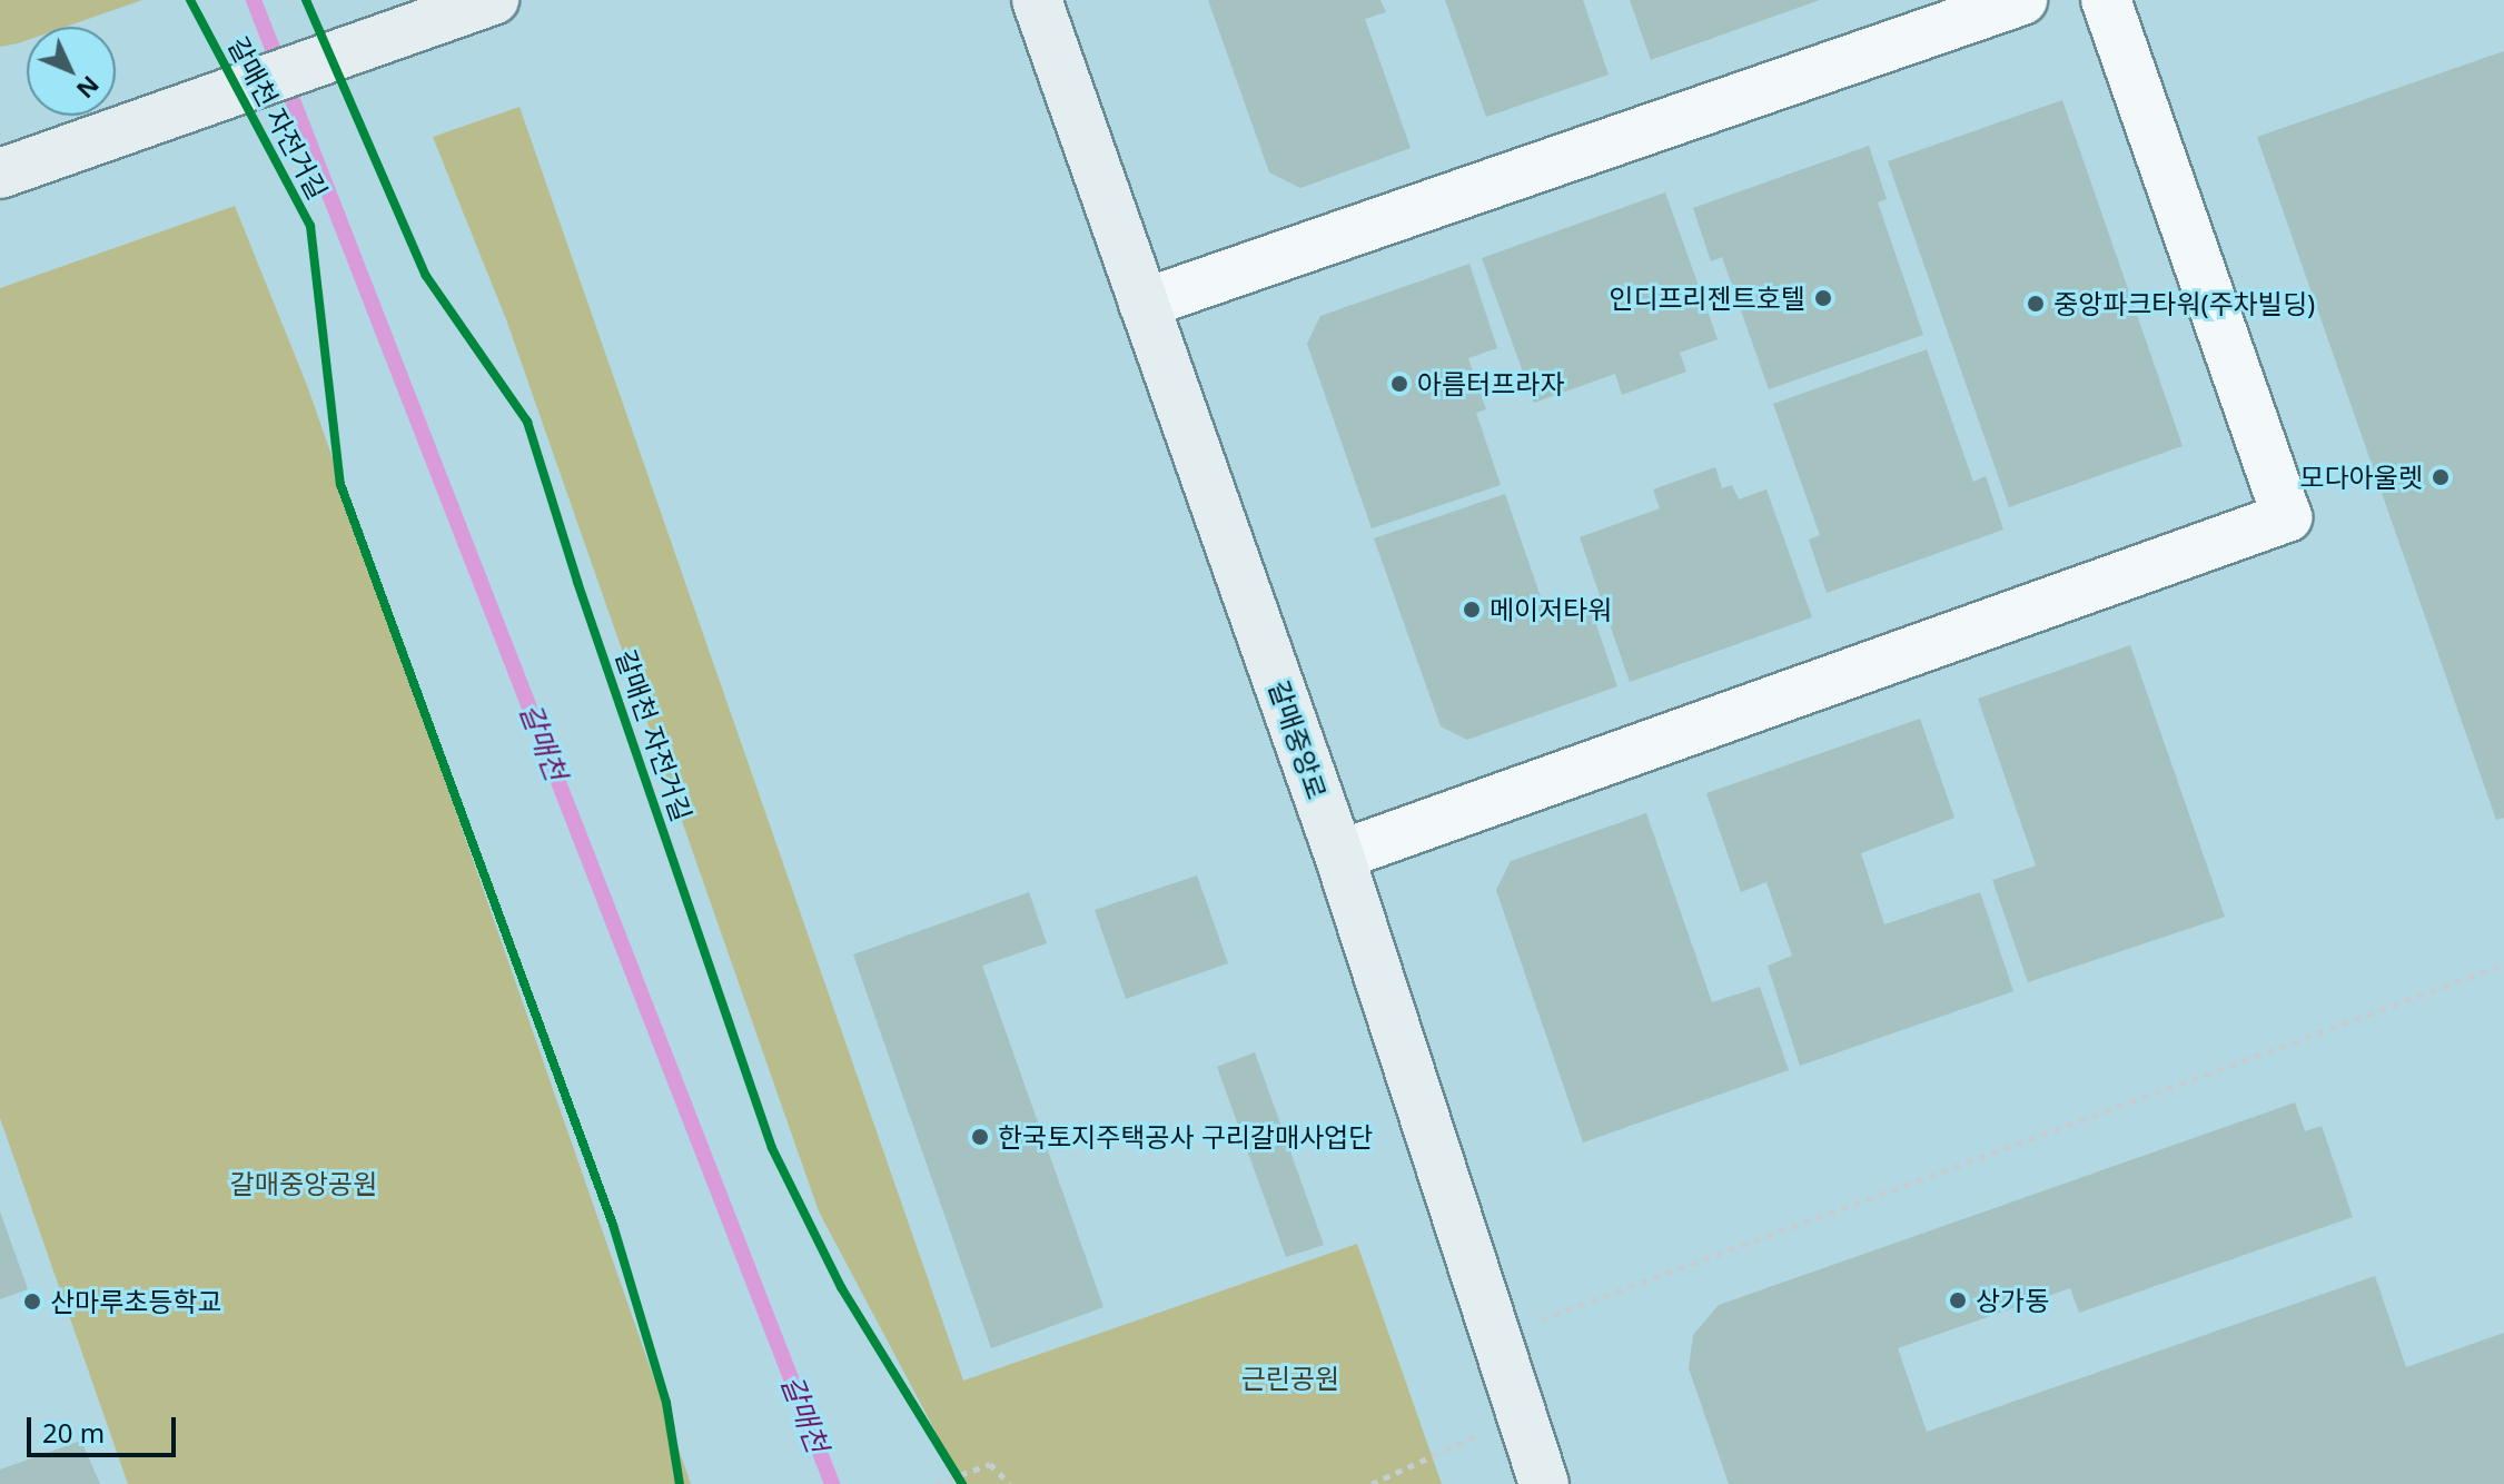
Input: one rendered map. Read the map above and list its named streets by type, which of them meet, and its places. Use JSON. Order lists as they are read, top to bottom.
{
  "streets": {
    "street": ["갈매중앙로"],
    "cycle path": ["갈매천 자전거길"]
  },
  "water": ["갈매천"],
  "parks": ["갈매중앙공원", "근린공원"],
  "places": [
    "인디프리젠트호텔",
    "중앙파크타워(주차빌딩)",
    "아름터프라자",
    "모다아울렛",
    "메이저타워",
    "한국토지주택공사 구리갈매사업단",
    "상가동",
    "산마루초등학교"
  ],
  "scale_bar": "20 m",
  "north": "bottom right"
}
